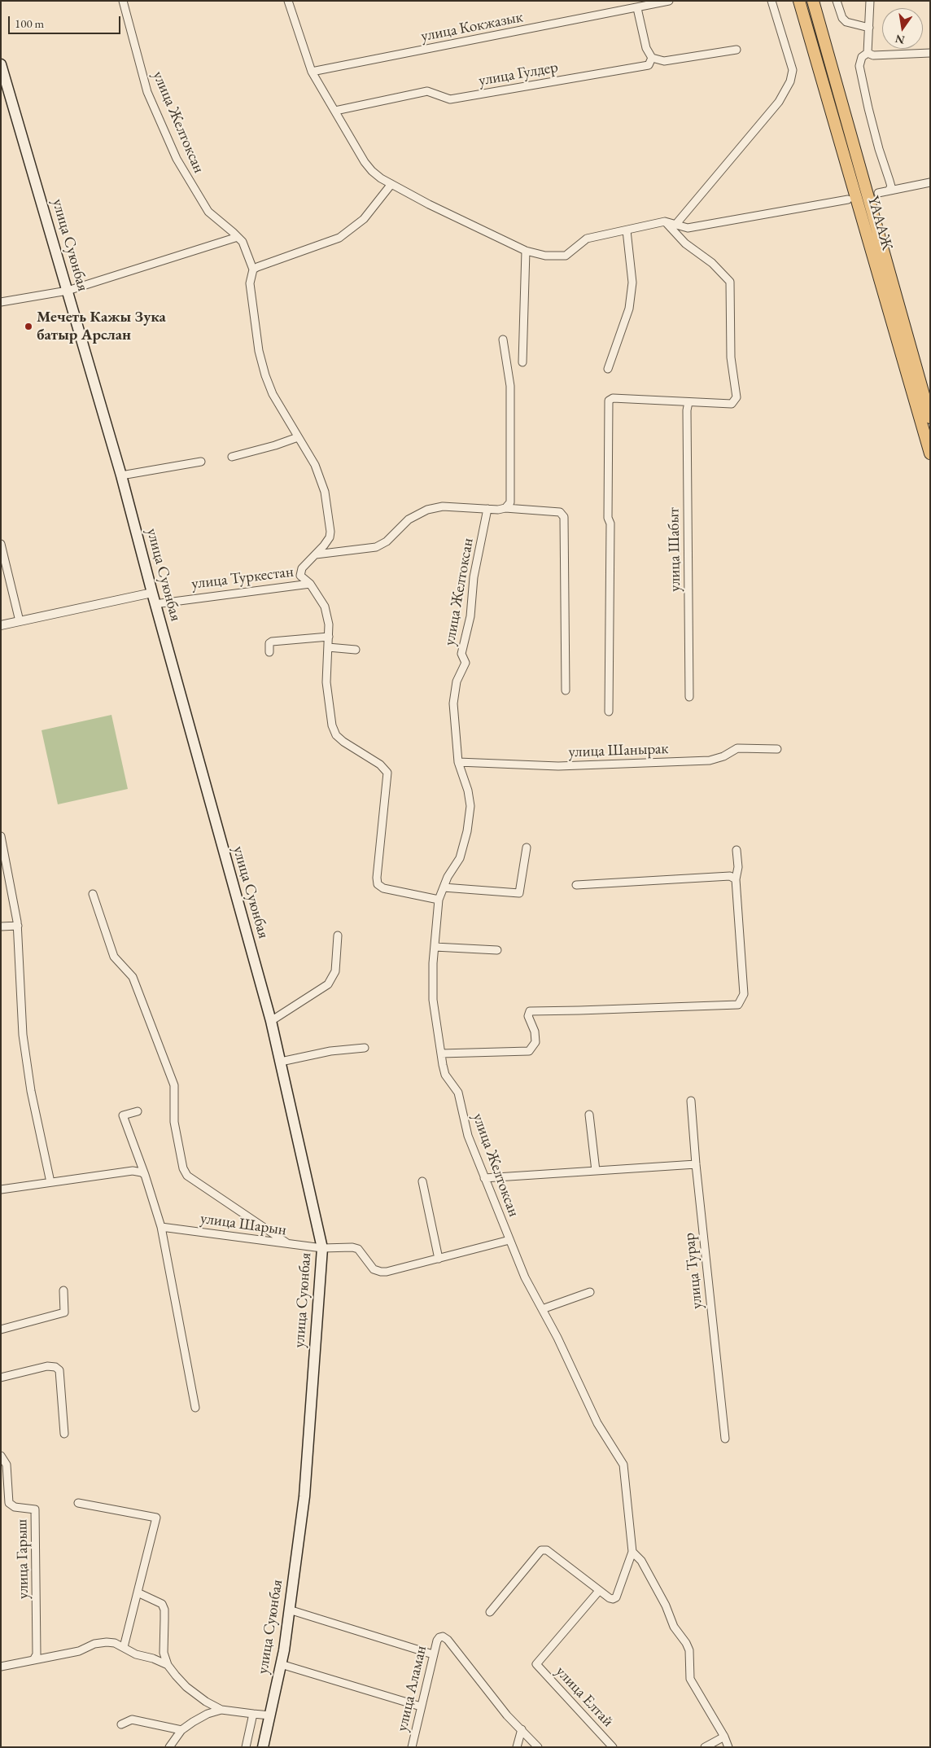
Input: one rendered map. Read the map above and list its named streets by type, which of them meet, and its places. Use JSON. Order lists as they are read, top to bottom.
{
  "streets": {
    "highway": ["ҮАААЖ"],
    "main road": ["улица Суюнбая"],
    "street": [
      "улица Кокжазык",
      "улица Гулдер",
      "улица Желтоксан",
      "улица Шабыт",
      "улица Туркестан",
      "улица Шанырак",
      "улица Шарын",
      "улица Турар",
      "улица Гарыш",
      "улица Аламан",
      "улица Елтай"
    ]
  },
  "crossings": [
    ["улица Желтоксан", "улица Шанырак"],
    ["улица Суюнбая", "улица Туркестан"],
    ["улица Суюнбая", "улица Шарын"]
  ],
  "places": ["Мечеть Кажы Зука батыр Арслан"],
  "scale_bar": "100 m",
  "north": "bottom"
}
